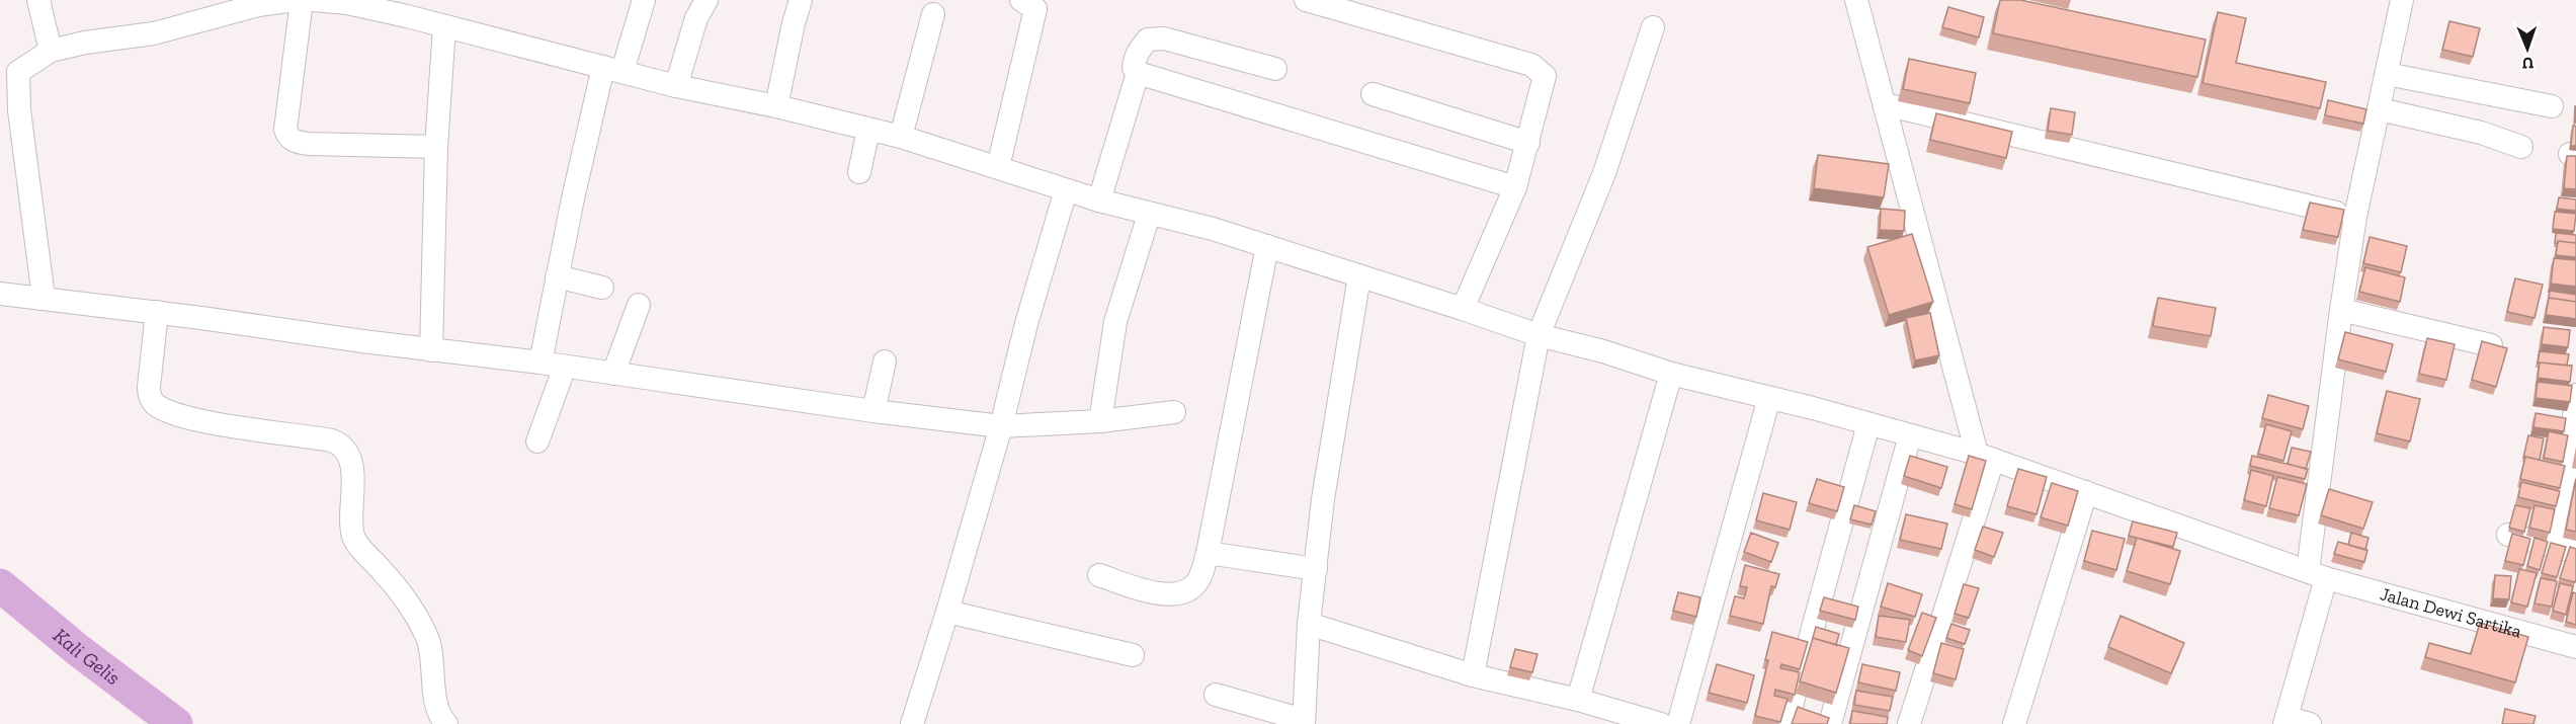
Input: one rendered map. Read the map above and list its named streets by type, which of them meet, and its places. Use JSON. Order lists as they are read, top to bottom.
{
  "streets": {
    "street": ["Jalan Dewi Sartika"]
  },
  "water": ["Kali Gelis"],
  "north": "bottom"
}
